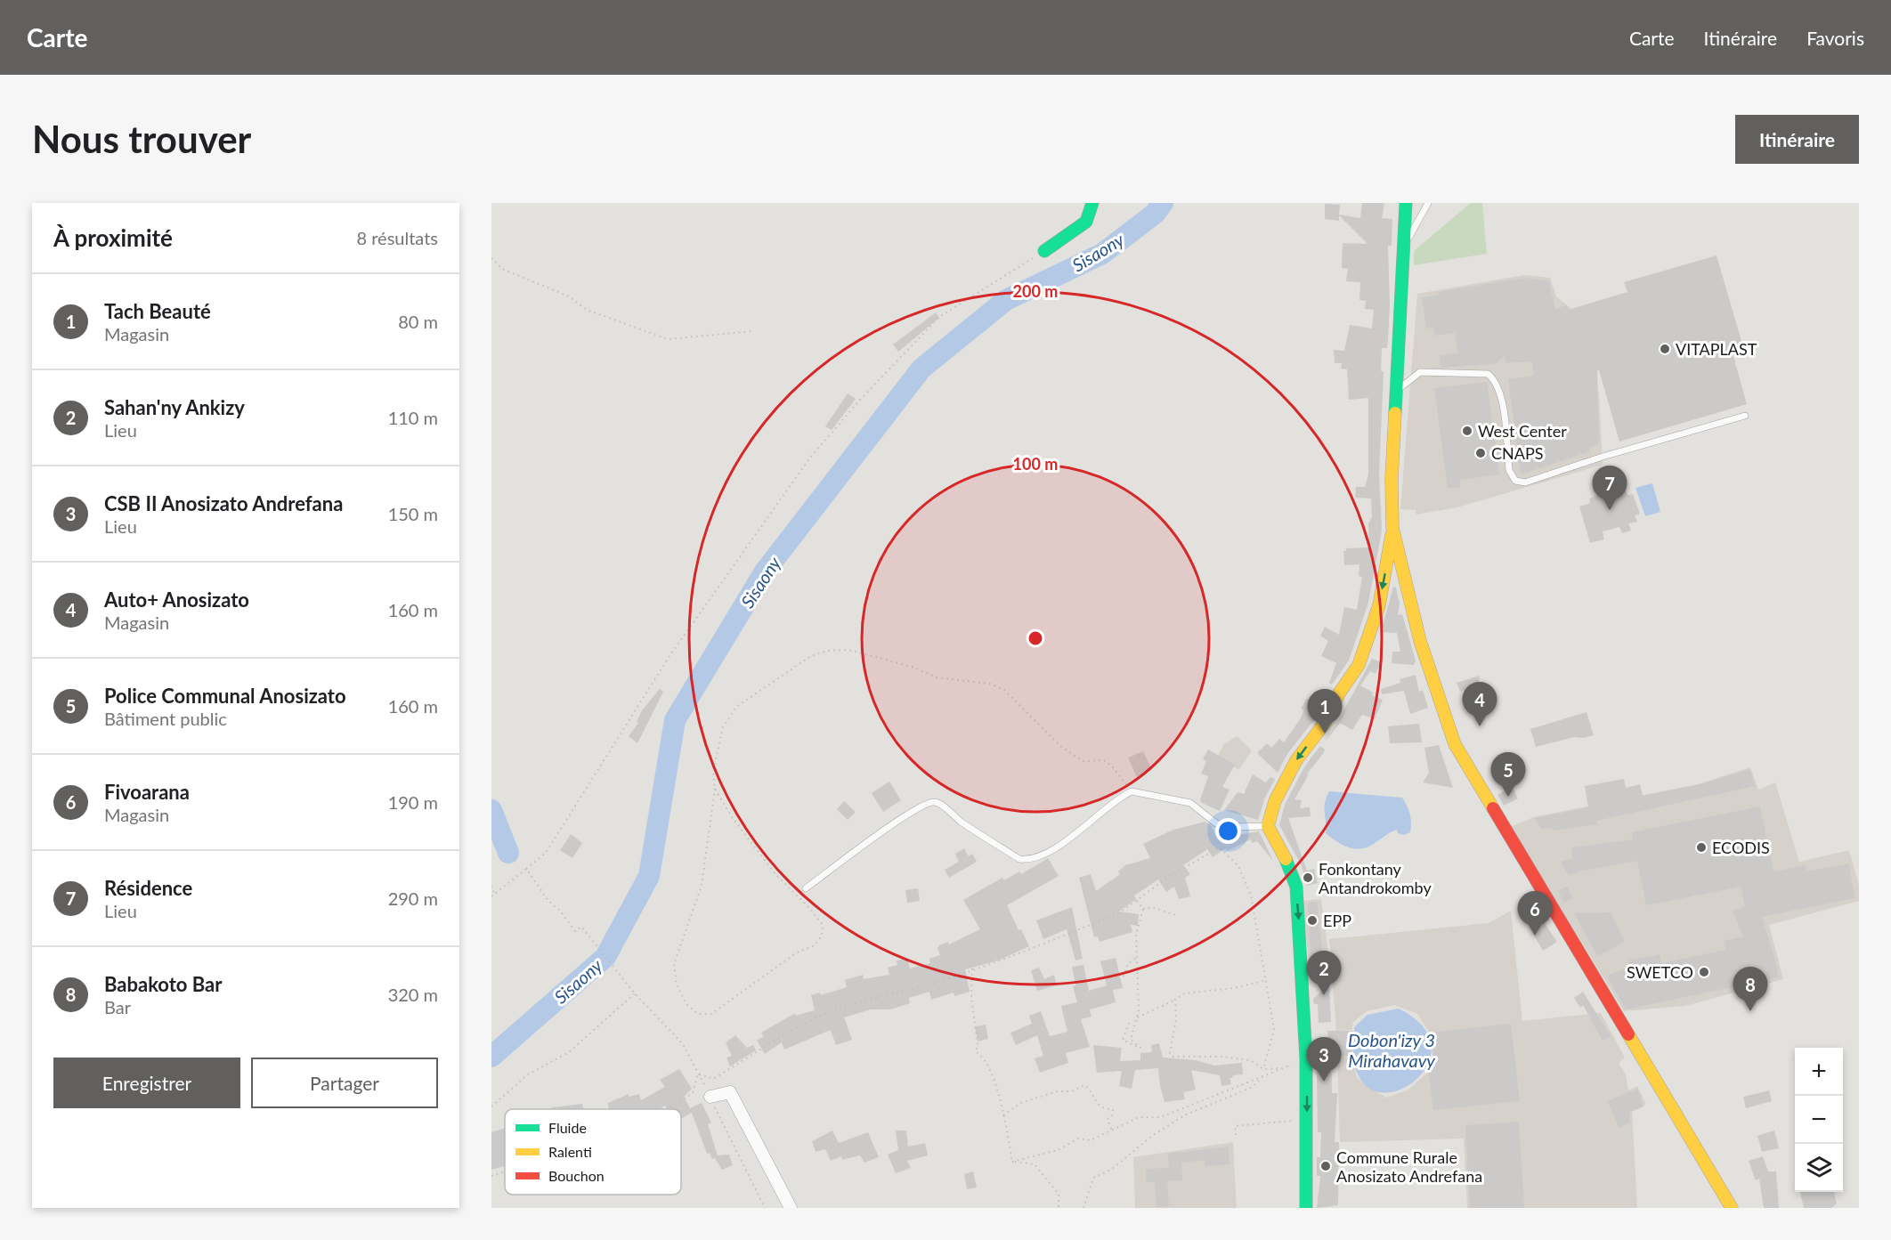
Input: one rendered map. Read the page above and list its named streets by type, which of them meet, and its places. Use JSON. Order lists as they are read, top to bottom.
{
  "water": ["Sisaony", "Dobon'izy 3 Mirahavavy"],
  "places": [
    "VITAPLAST",
    "West Center",
    "CNAPS",
    "ECODIS",
    "Fonkontany Antandrokomby",
    "EPP",
    "SWETCO",
    "Commune Rurale Anosizato Andrefana"
  ],
  "legend": ["Fluide", "Ralenti", "Bouchon"],
  "page": {
    "header": "Carte",
    "nav": ["Carte", "Itinéraire", "Favoris"],
    "buttons": [
      "Itinéraire",
      ["Enregistrer", "Partager"]
    ],
    "title": "Nous trouver",
    "heading": ["À proximité", "8 résultats"],
    "list": [
      {
        "mark": "1",
        "name": "Tach Beauté",
        "note": "Magasin",
        "value": "80 m"
      },
      {
        "mark": "2",
        "name": "Sahan'ny Ankizy",
        "note": "Lieu",
        "value": "110 m"
      },
      {
        "mark": "3",
        "name": "CSB II Anosizato Andrefana",
        "note": "Lieu",
        "value": "150 m"
      },
      {
        "mark": "4",
        "name": "Auto+ Anosizato",
        "note": "Magasin",
        "value": "160 m"
      },
      {
        "mark": "5",
        "name": "Police Communal Anosizato",
        "note": "Bâtiment public",
        "value": "160 m"
      },
      {
        "mark": "6",
        "name": "Fivoarana",
        "note": "Magasin",
        "value": "190 m"
      },
      {
        "mark": "7",
        "name": "Résidence",
        "note": "Lieu",
        "value": "290 m"
      },
      {
        "mark": "8",
        "name": "Babakoto Bar",
        "note": "Bar",
        "value": "320 m"
      }
    ],
    "pins": [
      "7",
      "4",
      "1",
      "5",
      "6",
      "2",
      "8",
      "3"
    ],
    "map_buttons": ["+", "−"]
  },
  "rings": ["200 m", "100 m"]
}
